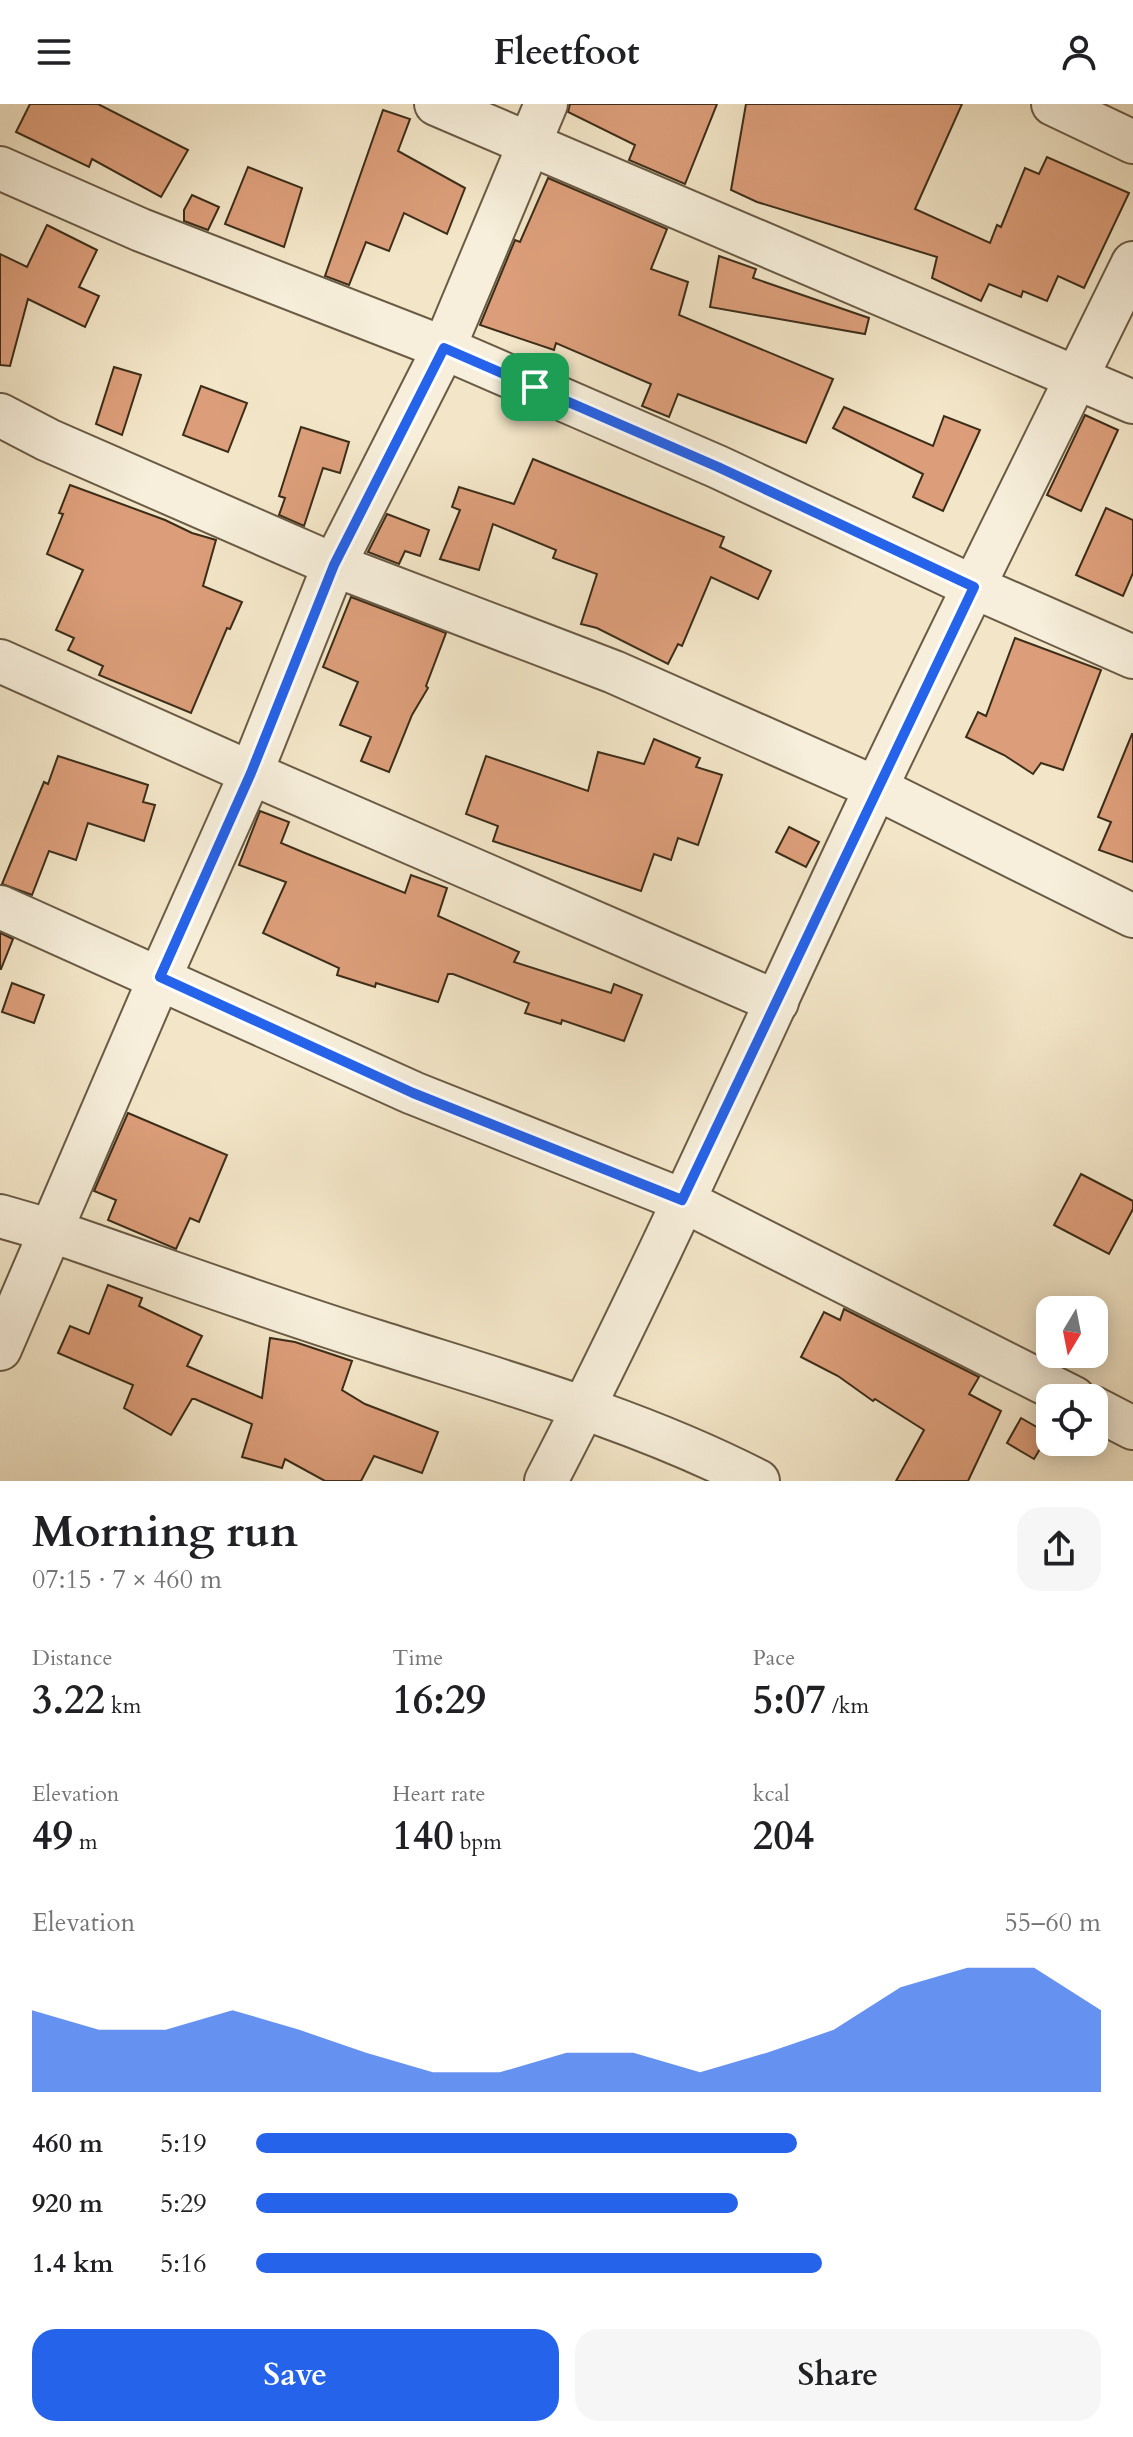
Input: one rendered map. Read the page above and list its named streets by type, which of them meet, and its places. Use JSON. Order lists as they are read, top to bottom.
{
  "north": "bottom",
  "page": {
    "header": "Fleetfoot",
    "heading": ["Morning run", "07:15 · 7 × 460 m"],
    "stats": [
      ["Distance", "3.22 km"],
      ["Time", "16:29"],
      ["Pace", "5:07 /km"],
      ["Elevation", "49 m"],
      ["Heart rate", "140 bpm"],
      ["kcal", "204"]
    ],
    "chart": ["Elevation", "55–60 m"],
    "list": [
      {
        "name": "460 m",
        "note": "5:19"
      },
      {
        "name": "920 m",
        "note": "5:29"
      },
      {
        "name": "1.4 km",
        "note": "5:16"
      }
    ],
    "buttons": ["Save", "Share"]
  }
}
